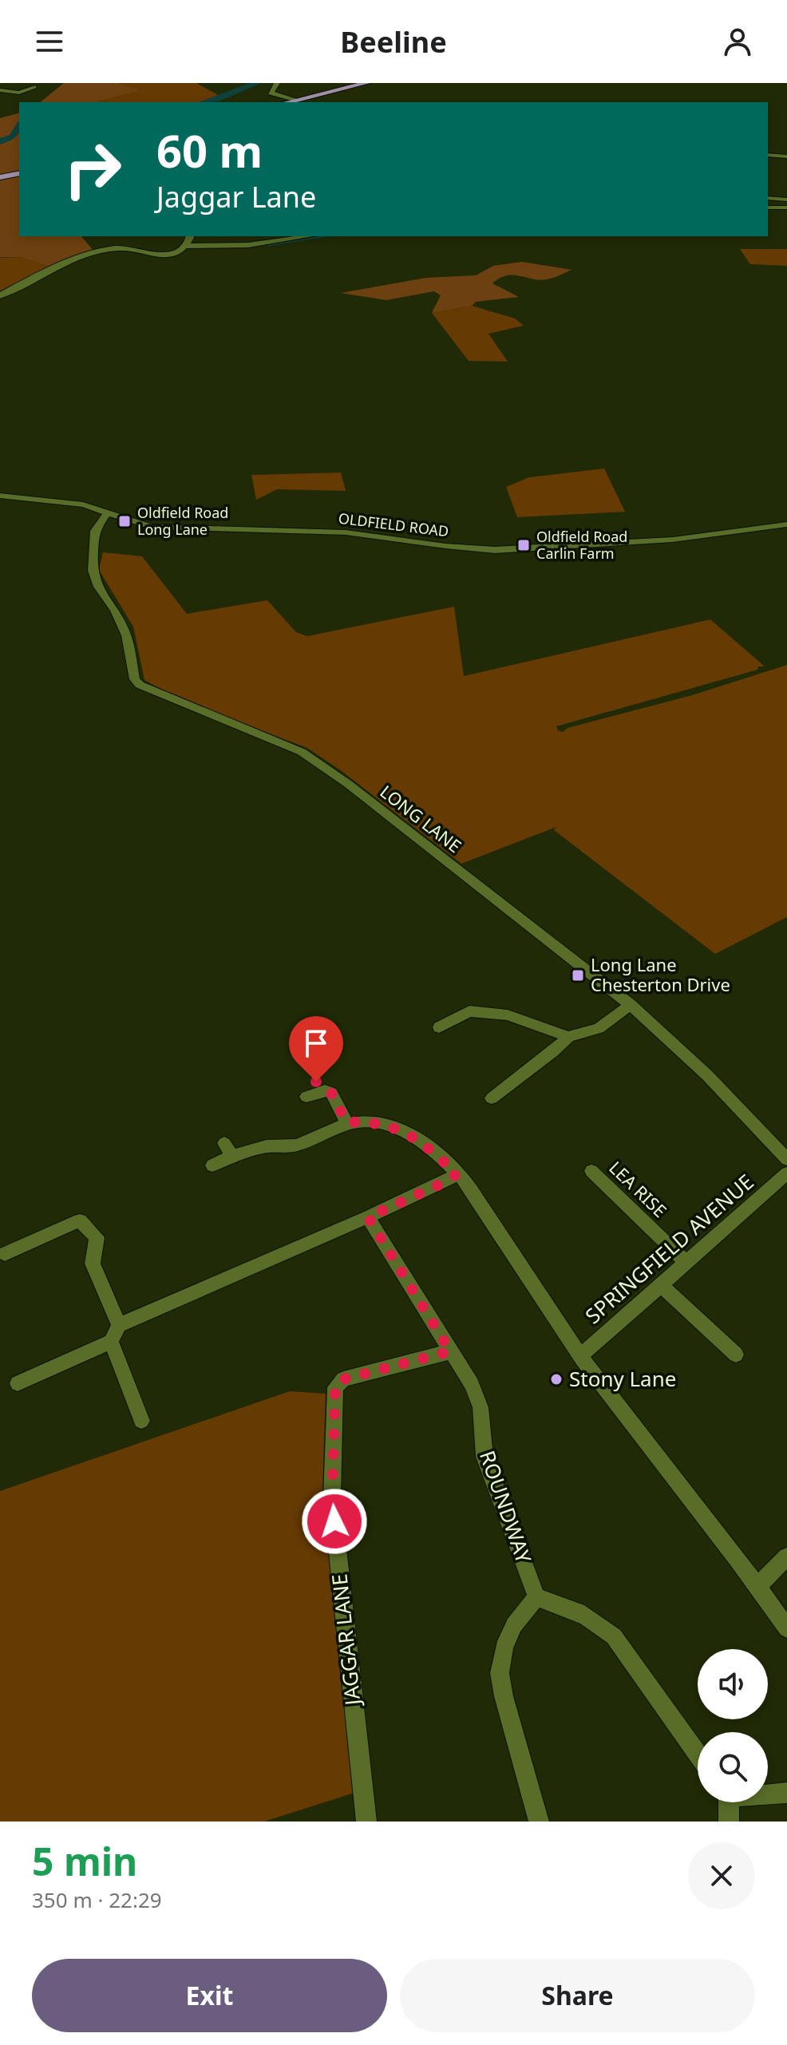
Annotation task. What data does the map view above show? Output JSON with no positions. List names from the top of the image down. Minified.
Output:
{"streets":{"street":["OLDFIELD ROAD","LONG LANE","LEA RISE","SPRINGFIELD AVENUE","ROUNDWAY","JAGGAR LANE"]},"crossings":[["OLDFIELD ROAD","LONG LANE"],["LEA RISE","SPRINGFIELD AVENUE"],["ROUNDWAY","JAGGAR LANE"]],"places":{"transit":["Oldfield Road Long Lane","Oldfield Road Carlin Farm","Long Lane Chesterton Drive"],"other":["Stony Lane"]},"page":{"header":"Beeline","turn":["60 m","Jaggar Lane"],"heading":["5 min","350 m · 22:29"],"buttons":["Exit","Share"]}}
